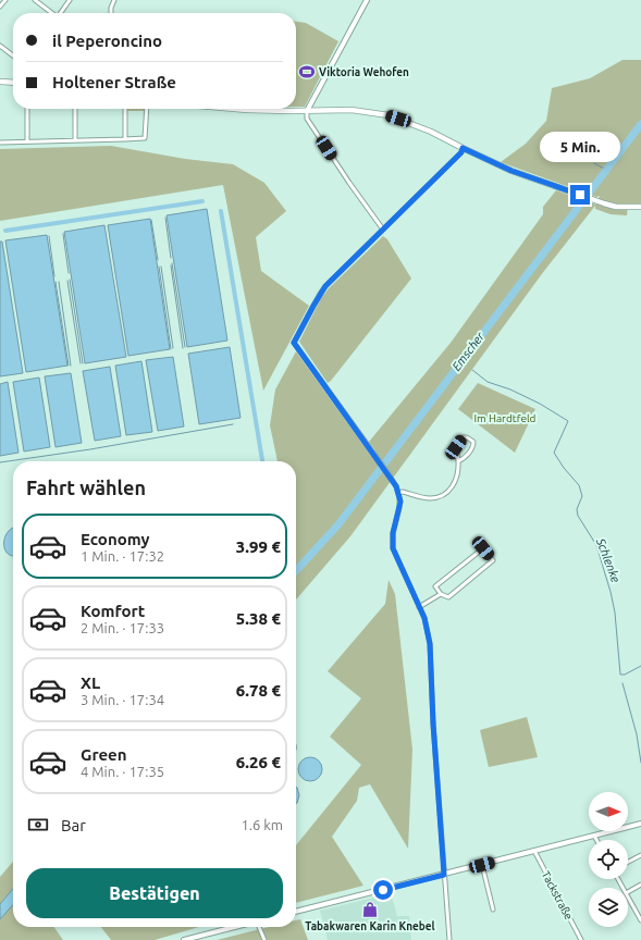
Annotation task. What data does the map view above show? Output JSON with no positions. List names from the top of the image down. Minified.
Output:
{"streets":{"street":["Tackstraße"]},"water":["Emscher","Schlenke"],"parks":["Im Hardtfeld"],"places":{"sports":["Viktoria Wehofen"],"shop":["Tabakwaren Karin Knebel"]},"north":"right","page":{"banner":["il Peperoncino","Holtener Straße"],"bubble":"5 Min.","heading":"Fahrt wählen","list":[{"name":"Economy","note":"1 Min. · 17:32","value":"3.99 €"},{"name":"Komfort","note":"2 Min. · 17:33","value":"5.38 €"},{"name":"XL","note":"3 Min. · 17:34","value":"6.78 €"},{"name":"Green","note":"4 Min. · 17:35","value":"6.26 €"}],"pay":["Bar","1.6 km"],"buttons":"Bestätigen"}}
